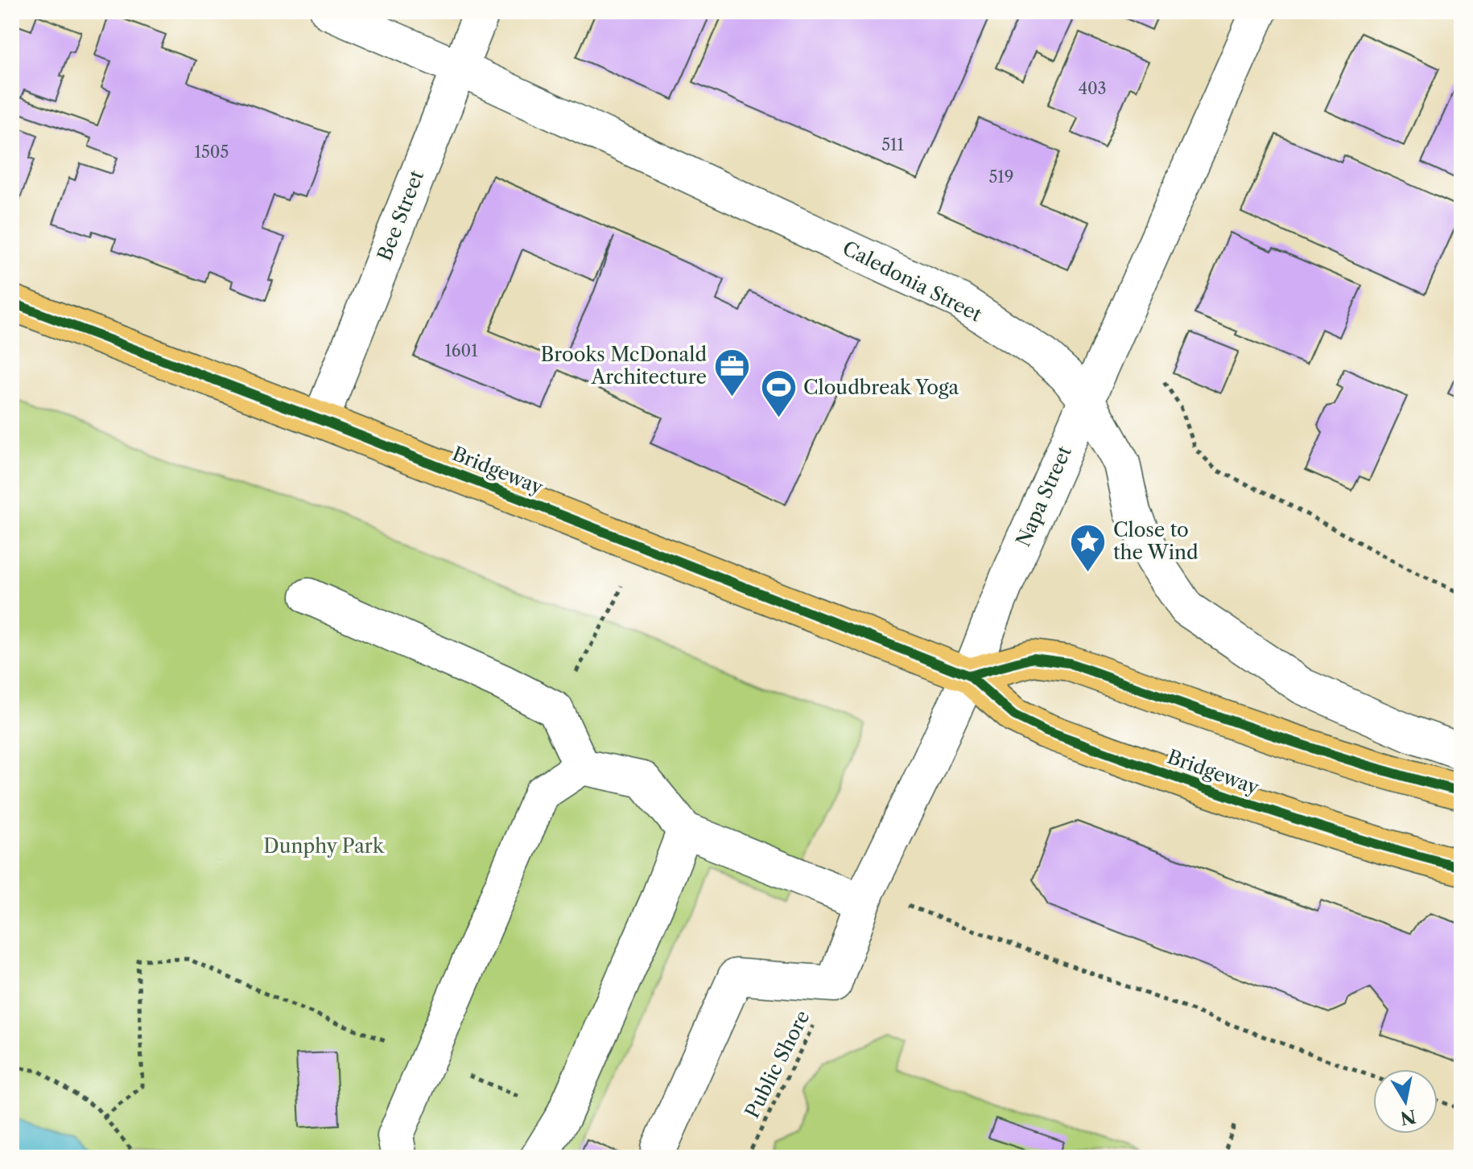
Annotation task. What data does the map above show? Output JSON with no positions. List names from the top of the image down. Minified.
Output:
{"streets":{"main road":["Bridgeway"],"street":["Bee Street","Caledonia Street","Napa Street"],"path":["Public Shore"]},"crossings":[["Bee Street","Caledonia Street"],["Bee Street","Bridgeway"],["Caledonia Street","Napa Street"],["Bridgeway","Napa Street"],["Napa Street","Public Shore"]],"parks":["Dunphy Park"],"places":{"office":["Brooks McDonald Architecture"],"sports":["Cloudbreak Yoga"],"place":["Close to the Wind"]},"house_numbers":["403","511","1505","519","1601"],"north":"bottom"}
